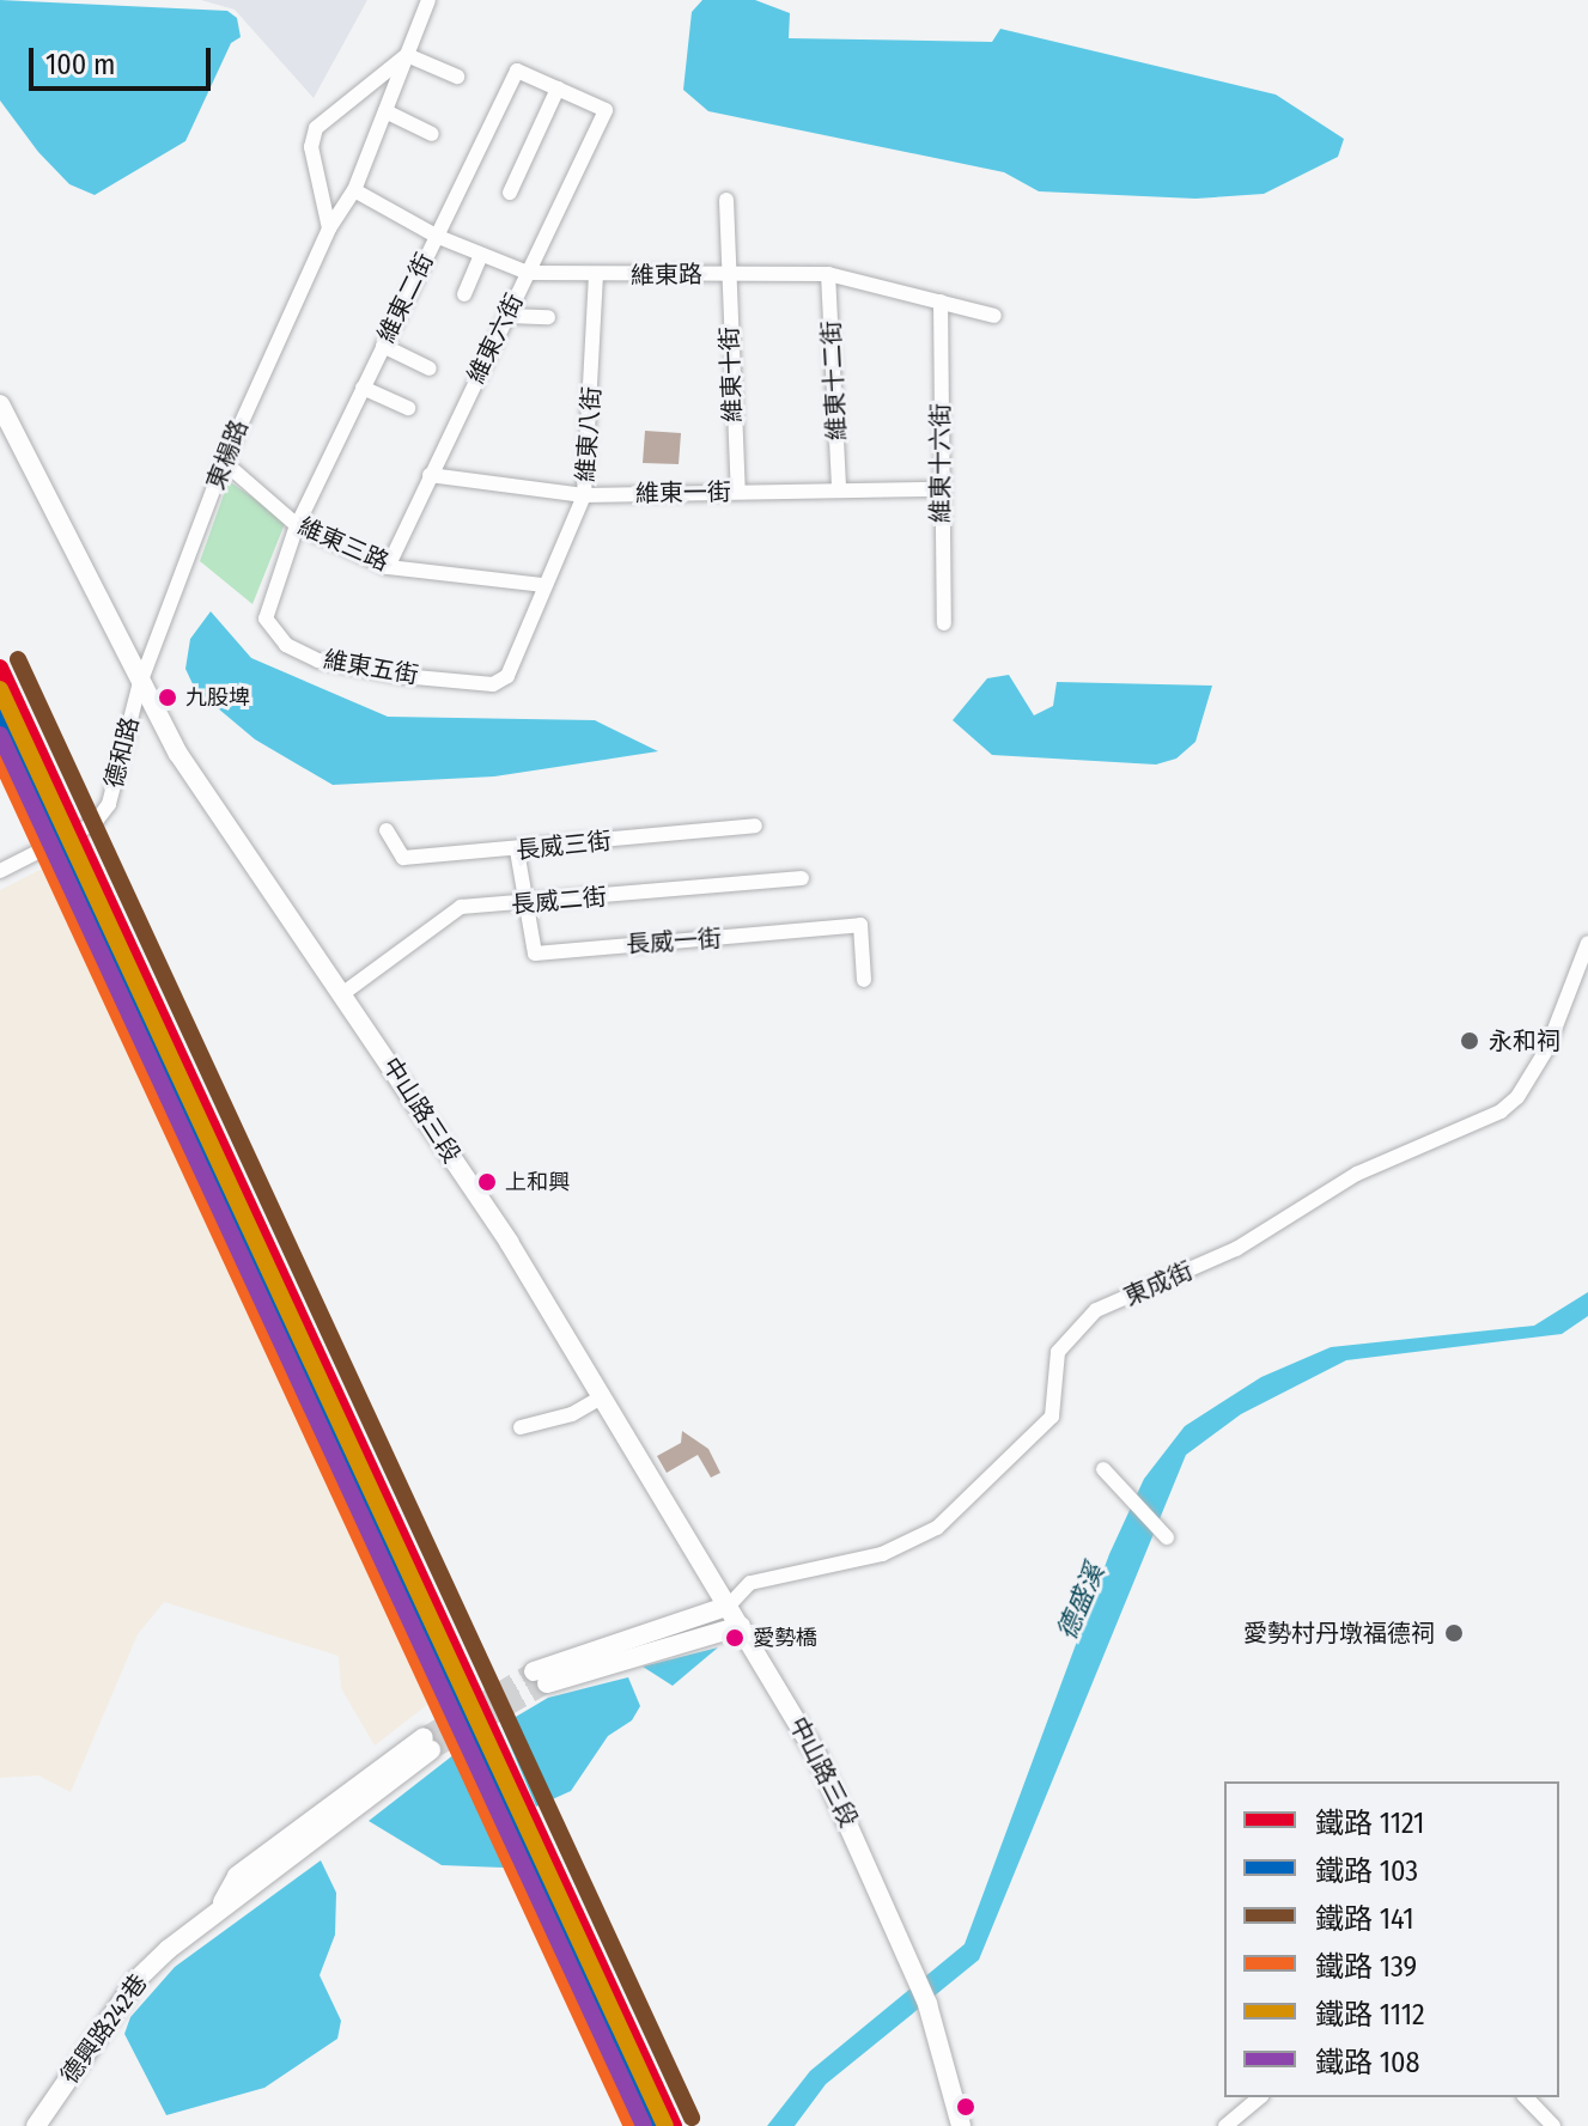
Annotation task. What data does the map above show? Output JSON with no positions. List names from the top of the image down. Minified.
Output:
{"streets":{"street":["維東路","維東二街","維東六街","維東十街","維東十二街","維東八街","東楊路","維東十六街","維東一街","維東三路","維東五街","德和路","長威三街","長威二街","長威一街","中山路三段","東成街","德興路242巷"]},"crossings":[["維東路","維東二街"],["維東路","維東六街"],["維東路","維東十街"],["維東路","維東十二街"],["維東路","維東八街"],["維東路","東楊路"],["維東路","維東十六街"],["維東二街","維東六街"],["維東二街","維東三路"],["維東二街","維東五街"],["維東六街","維東一街"],["維東六街","維東三路"],["維東十街","維東一街"],["維東十二街","維東一街"],["維東八街","維東一街"],["維東八街","維東三路"],["維東八街","維東五街"],["東楊路","維東三路"],["東楊路","德和路"],["東楊路","中山路三段"],["維東十六街","維東一街"],["德和路","中山路三段"],["長威三街","長威一街"],["長威二街","長威一街"],["長威二街","中山路三段"],["中山路三段","東成街"]],"water":["德盛溪"],"places":["九股埤","永和祠","上和興","愛勢村丹墩福德祠","愛勢橋"],"lines":["rail line 141","rail line 1121","rail line 1112","rail line 103","rail line 108","rail line 139"],"legend":["鐵路 1121","鐵路 103","鐵路 141","鐵路 139","鐵路 1112","鐵路 108"],"scale_bar":"100 m"}
